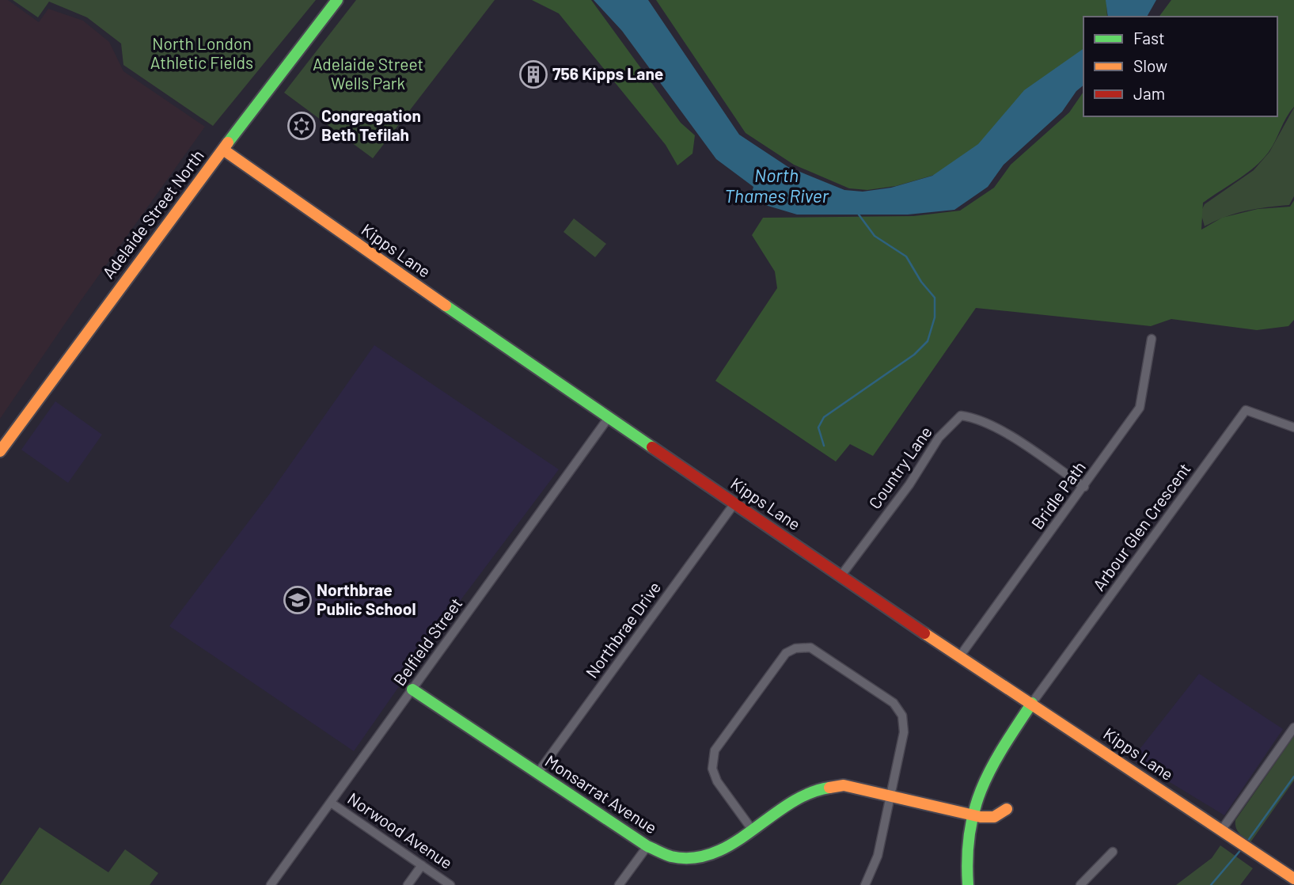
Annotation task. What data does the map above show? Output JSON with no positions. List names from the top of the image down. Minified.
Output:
{"streets":{"street":["Adelaide Street North","Kipps Lane","Country Lane","Bridle Path","Arbour Glen Crescent","Northbrae Drive","Belfield Street","Monsarrat Avenue","Norwood Avenue"]},"crossings":[["Adelaide Street North","Kipps Lane"],["Kipps Lane","Country Lane"],["Kipps Lane","Bridle Path"],["Kipps Lane","Arbour Glen Crescent"],["Kipps Lane","Northbrae Drive"],["Kipps Lane","Belfield Street"],["Country Lane","Bridle Path"],["Northbrae Drive","Monsarrat Avenue"],["Belfield Street","Monsarrat Avenue"],["Belfield Street","Norwood Avenue"]],"water":["North Thames River"],"parks":["North London Athletic Fields","Adelaide Street Wells Park"],"places":{"building":["756 Kipps Lane"],"synagogue":["Congregation Beth Tefilah"],"school or university":["Northbrae Public School"]},"legend":["Fast","Slow","Jam"]}
